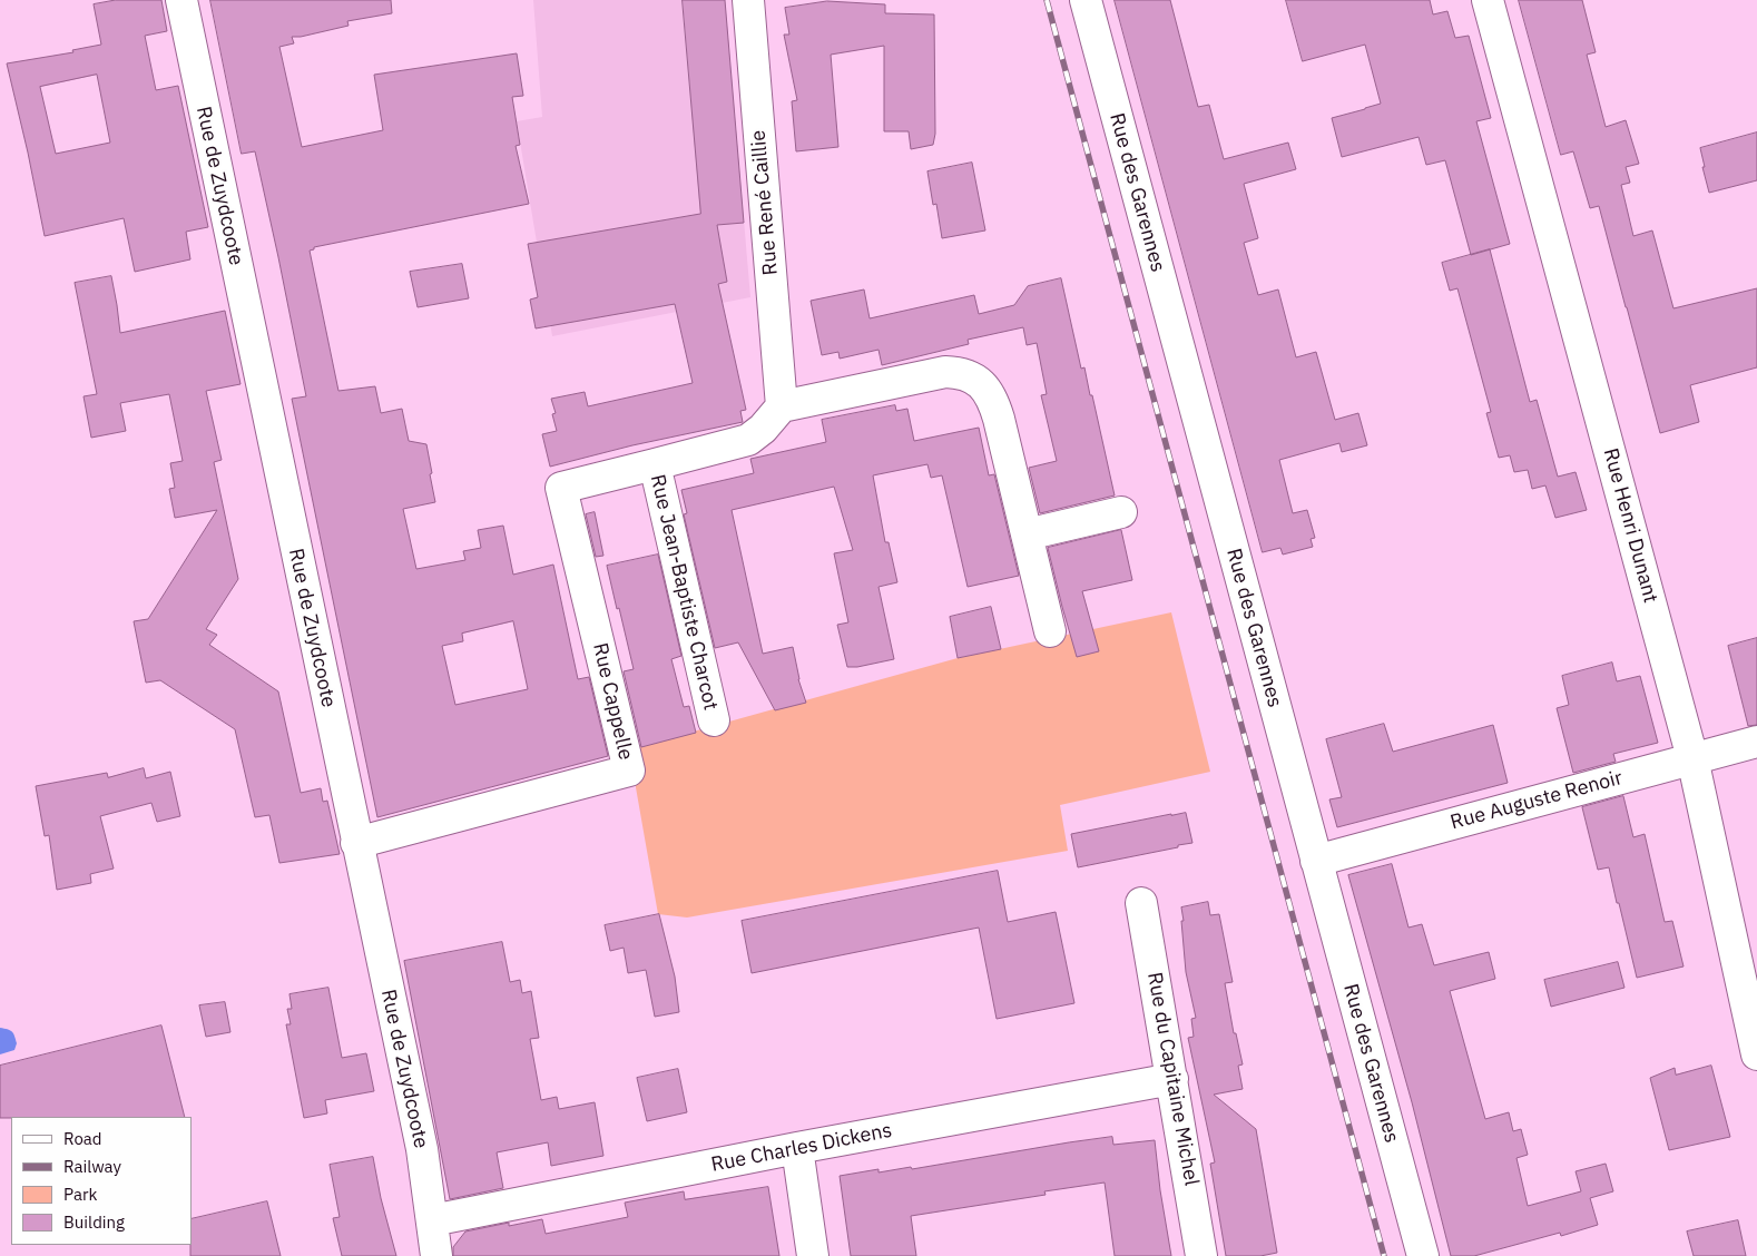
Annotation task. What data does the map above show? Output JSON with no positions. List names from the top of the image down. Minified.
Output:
{"streets":{"street":["Rue de Zuydcoote","Rue des Garennes","Rue René Caillie","Rue Henri Dunant","Rue Jean-Baptiste Charcot","Rue Cappelle","Rue Auguste Renoir","Rue du Capitaine Michel","Rue Charles Dickens"]},"crossings":[["Rue de Zuydcoote","Rue Cappelle"],["Rue de Zuydcoote","Rue Charles Dickens"],["Rue des Garennes","Rue Auguste Renoir"],["Rue René Caillie","Rue Jean-Baptiste Charcot"],["Rue Henri Dunant","Rue Auguste Renoir"],["Rue Jean-Baptiste Charcot","Rue Cappelle"],["Rue du Capitaine Michel","Rue Charles Dickens"]],"legend":["Road","Railway","Park","Building"]}
